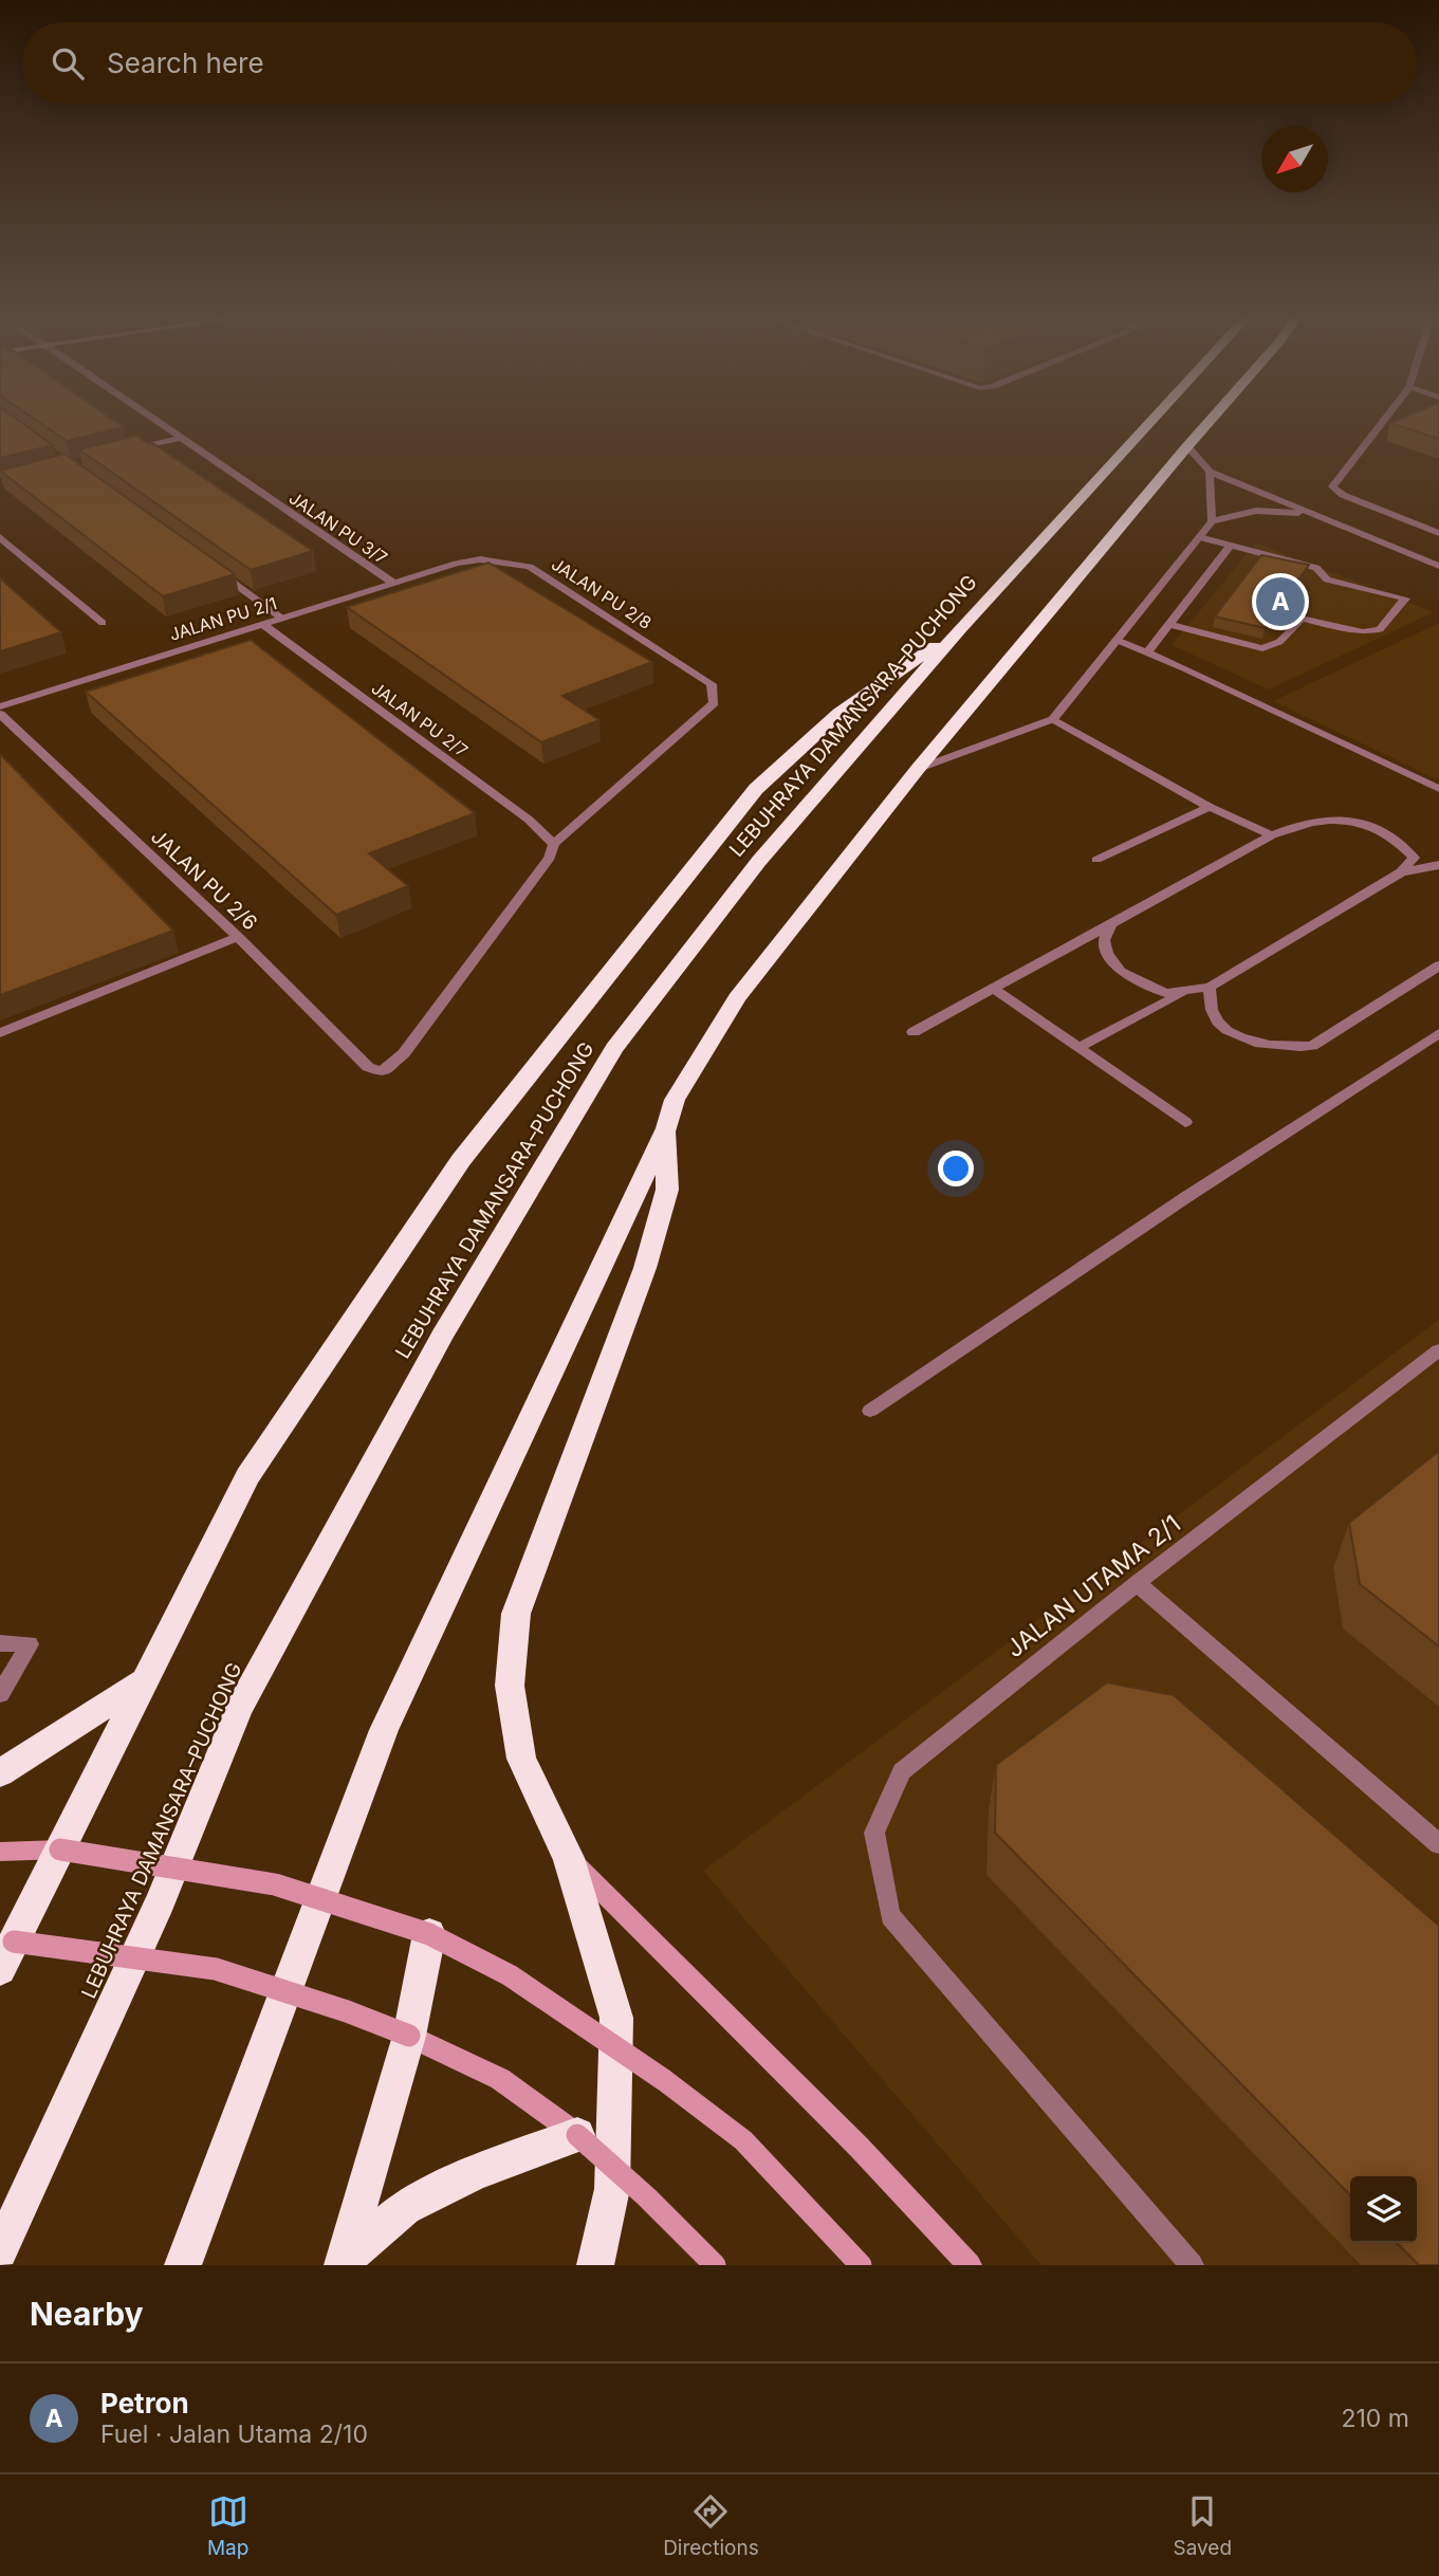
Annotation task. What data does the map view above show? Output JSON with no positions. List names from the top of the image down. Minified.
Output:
{"streets":{"highway":["LEBUHRAYA DAMANSARA–PUCHONG"],"street":["JALAN PU 3/7","JALAN PU 2/8","JALAN PU 2/1","JALAN PU 2/7","JALAN PU 2/6","JALAN UTAMA 2/1"]},"crossings":[["JALAN PU 3/7","JALAN PU 2/1"],["JALAN PU 2/8","JALAN PU 2/1"],["JALAN PU 2/8","JALAN PU 2/7"],["JALAN PU 2/8","JALAN PU 2/6"],["JALAN PU 2/1","JALAN PU 2/7"],["JALAN PU 2/7","JALAN PU 2/6"]],"north":"bottom left","page":{"search":"Search here","pins":"A","heading":"Nearby","list":[{"mark":"A","name":"Petron","note":"Fuel · Jalan Utama 2/10","value":"210 m"}],"nav":["Map","Directions","Saved"]}}
